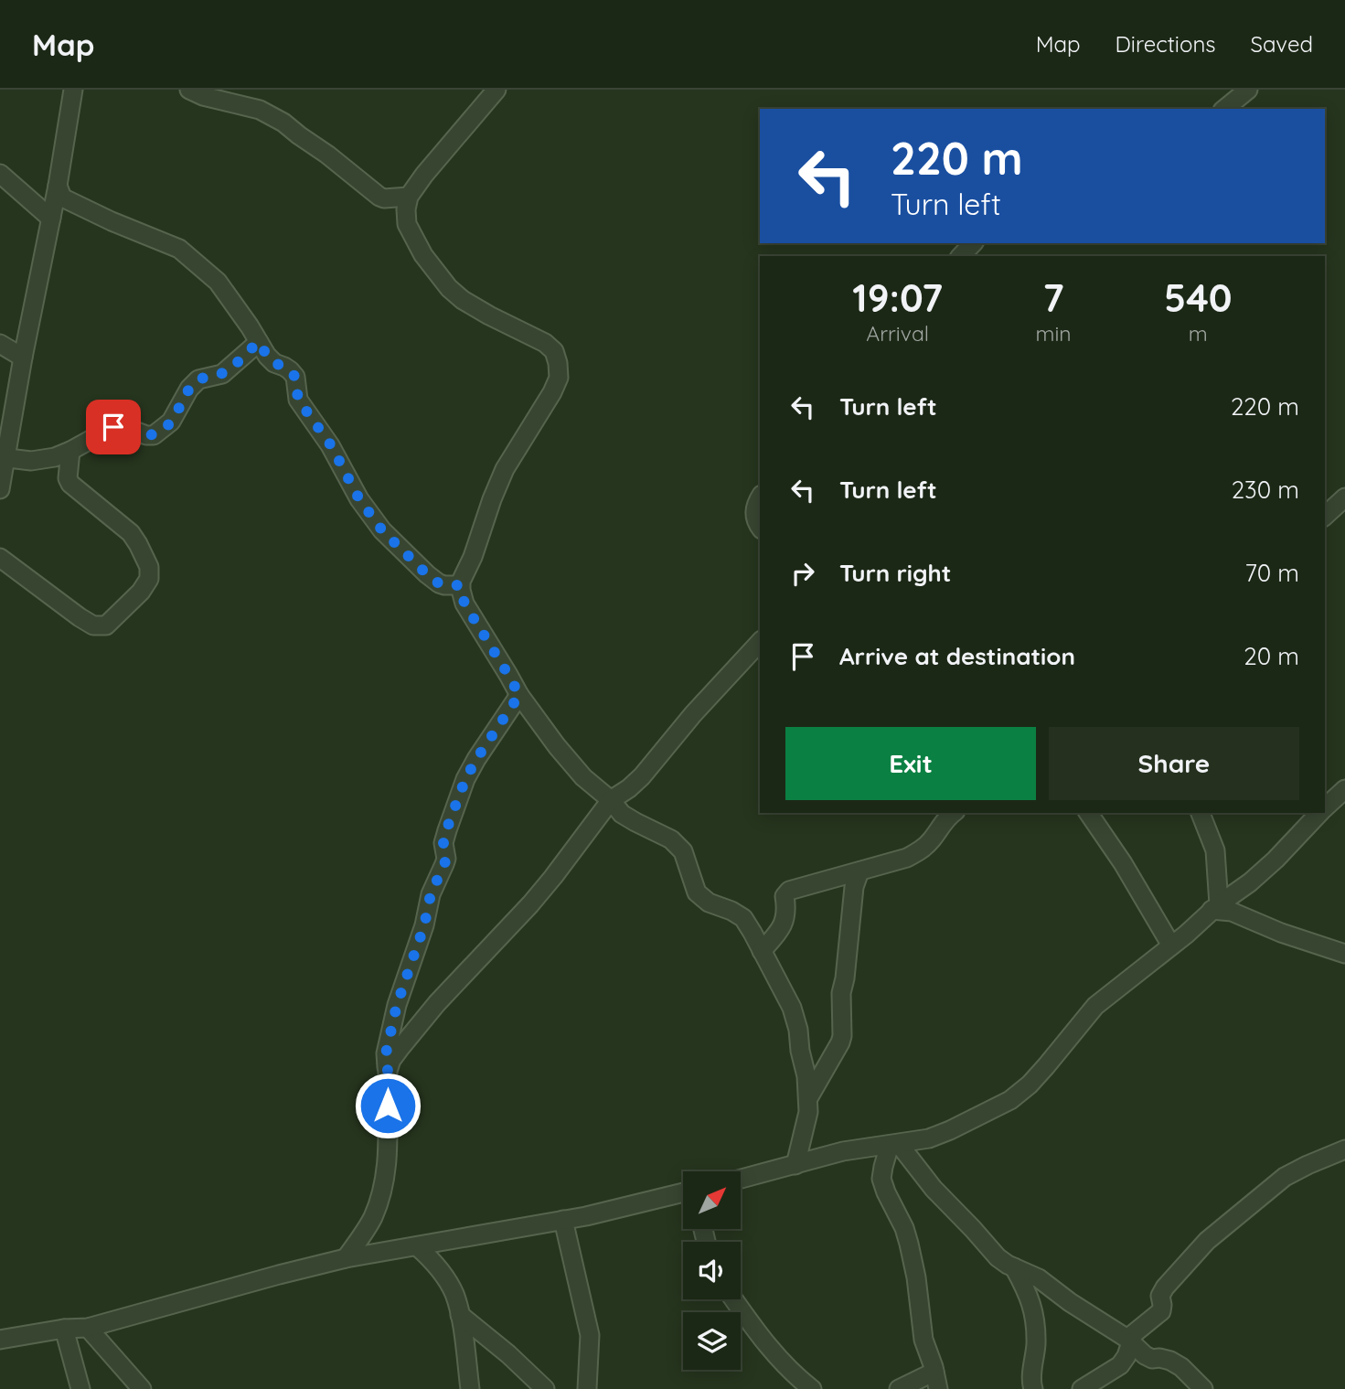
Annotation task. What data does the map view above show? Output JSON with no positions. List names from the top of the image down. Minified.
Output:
{"north":"top right","page":{"header":"Map","nav":["Map","Directions","Saved"],"turn":["220 m","Turn left"],"eta":["19:07","Arrival","7","min","540","m"],"list":[{"name":"Turn left","value":"220 m"},{"name":"Turn left","value":"230 m"},{"name":"Turn right","value":"70 m"},{"name":"Arrive at destination","value":"20 m"}],"buttons":["Exit","Share"]}}
